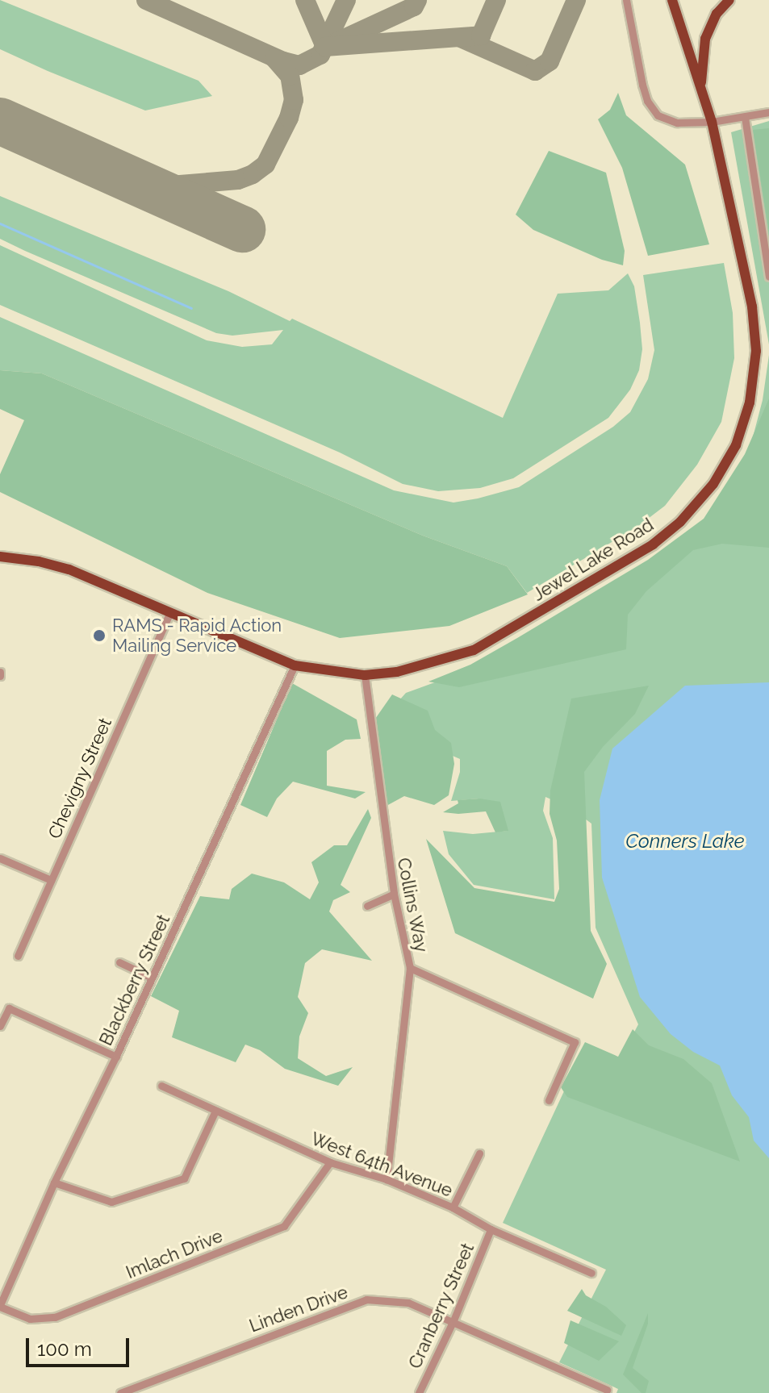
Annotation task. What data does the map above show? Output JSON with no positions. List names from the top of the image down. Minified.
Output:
{"streets":{"main road":["Jewel Lake Road"],"street":["Chevigny Street","Collins Way","Blackberry Street","West 64th Avenue","Imlach Drive","Cranberry Street","Linden Drive"]},"crossings":[["Jewel Lake Road","Chevigny Street"],["Jewel Lake Road","Collins Way"],["Jewel Lake Road","Blackberry Street"],["Collins Way","West 64th Avenue"],["Blackberry Street","Imlach Drive"],["West 64th Avenue","Imlach Drive"],["West 64th Avenue","Cranberry Street"],["Cranberry Street","Linden Drive"]],"water":["Conners Lake"],"places":["RAMS - Rapid Action Mailing Service"],"scale_bar":"100 m"}
